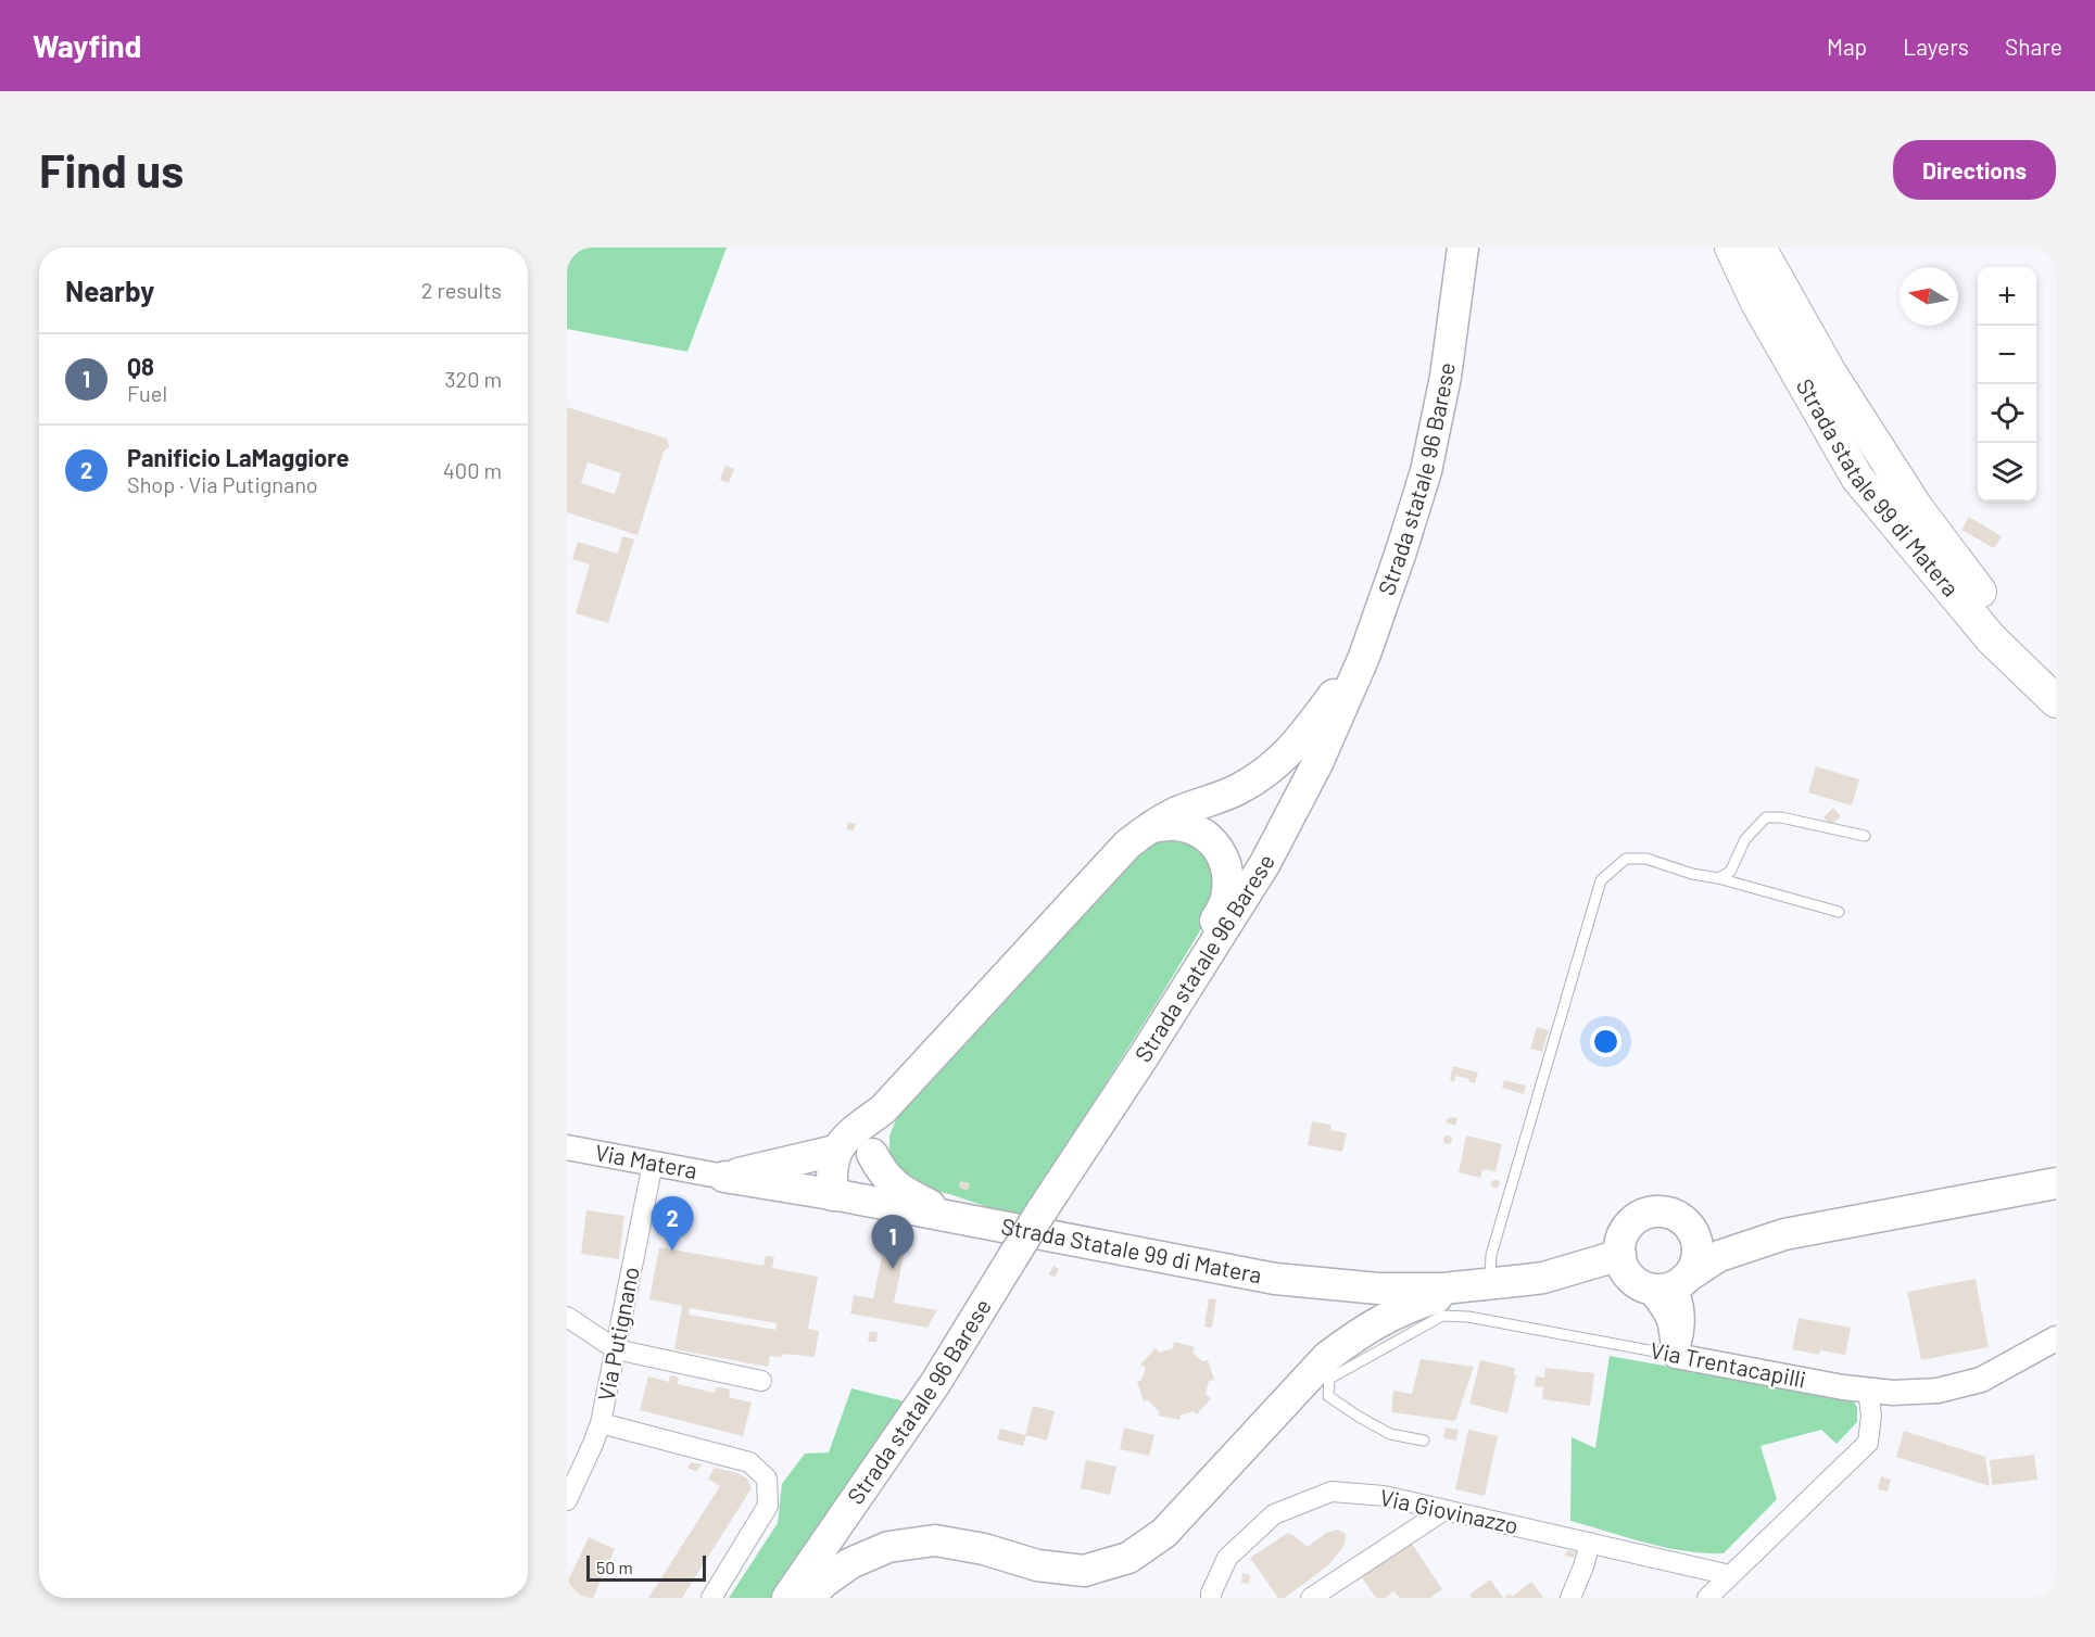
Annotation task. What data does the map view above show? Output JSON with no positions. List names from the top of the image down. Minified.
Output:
{"streets":{"highway":["Strada statale 99 di Matera"],"main road":["Strada statale 96 Barese","Strada Statale 99 di Matera"],"street":["Via Matera","Via Putignano","Via Trentacapilli","Via Giovinazzo"]},"crossings":[["Via Matera","Strada Statale 99 di Matera"],["Via Matera","Via Putignano"]],"scale_bar":"50 m","north":"left","page":{"header":"Wayfind","nav":["Map","Layers","Share"],"buttons":"Directions","title":"Find us","heading":["Nearby","2 results"],"map_buttons":["+","−"],"list":[{"mark":"1","name":"Q8","note":"Fuel","value":"320 m"},{"mark":"2","name":"Panificio LaMaggiore","note":"Shop · Via Putignano","value":"400 m"}],"pins":["2","1"],"scale":"50 m"}}
